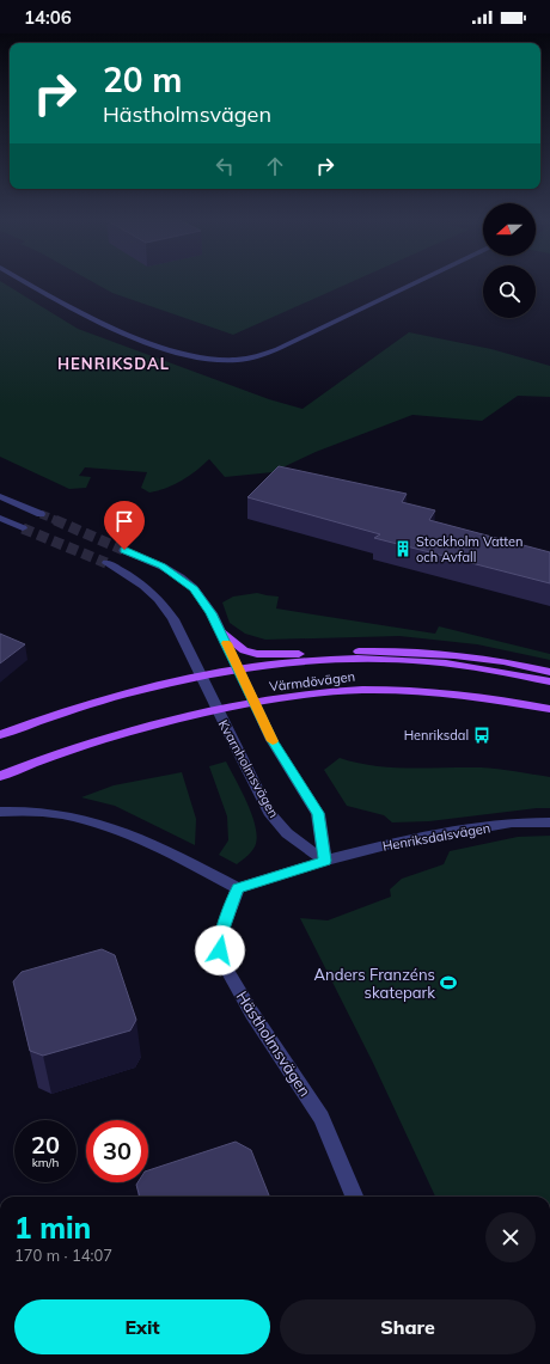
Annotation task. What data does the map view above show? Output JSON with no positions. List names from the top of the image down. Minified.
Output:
{"streets":{"main road":["Värmdövägen"],"street":["Kvarnholmsvägen","Henriksdalsvägen","Hästholmsvägen"]},"crossings":[["Värmdövägen","Kvarnholmsvägen"],["Kvarnholmsvägen","Henriksdalsvägen"]],"districts":["HENRIKSDAL"],"places":{"building":["Stockholm Vatten och Avfall"],"bus stop":["Henriksdal"],"sports":["Anders Franzéns skatepark"]},"north":"left","page":{"status":"14:06","turn":["20 m","Hästholmsvägen"],"speed":"20 km/h","limit":"30","heading":["1 min","170 m · 14:07"],"buttons":["Exit","Share"]}}
